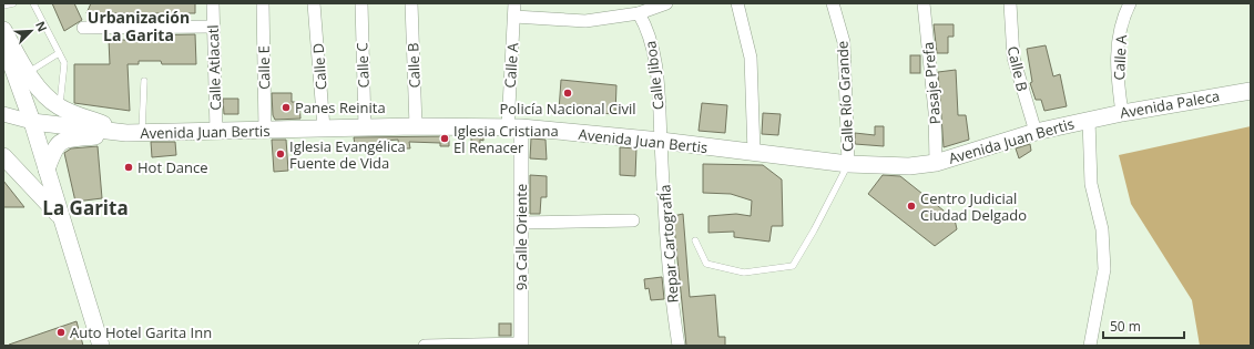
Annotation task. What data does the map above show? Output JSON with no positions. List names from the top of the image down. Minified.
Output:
{"streets":{"main road":["Avenida Paleca","Avenida Juan Bertis"],"street":["Calle A","Calle C","Calle B","Calle D","Calle Atlacatl","Calle E","Calle Jiboa","Pasaje Prefa","Calle Río Grande","9a Calle Oriente","Repar CartografÍa"]},"crossings":[["Calle A","Avenida Paleca"],["Calle A","Avenida Juan Bertis"],["Calle A","9a Calle Oriente"],["Calle C","Avenida Juan Bertis"],["Calle B","Avenida Juan Bertis"],["Calle D","Avenida Juan Bertis"],["Calle Atlacatl","Avenida Juan Bertis"],["Calle E","Avenida Juan Bertis"],["Calle Jiboa","Avenida Juan Bertis"],["Calle Jiboa","Repar CartografÍa"],["Pasaje Prefa","Avenida Juan Bertis"],["Calle Río Grande","Avenida Juan Bertis"],["Avenida Paleca","Avenida Juan Bertis"],["Avenida Juan Bertis","9a Calle Oriente"],["Avenida Juan Bertis","Repar CartografÍa"]],"districts":["Urbanización La Garita","La Garita"],"places":["Policía Nacional Civil","Panes Reinita","Iglesia Cristiana El Renacer","Iglesia Evangélica Fuente de Vida","Hot Dance","Centro Judicial Ciudad Delgado","Auto Hotel Garita Inn"],"scale_bar":"50 m","north":"top right"}
